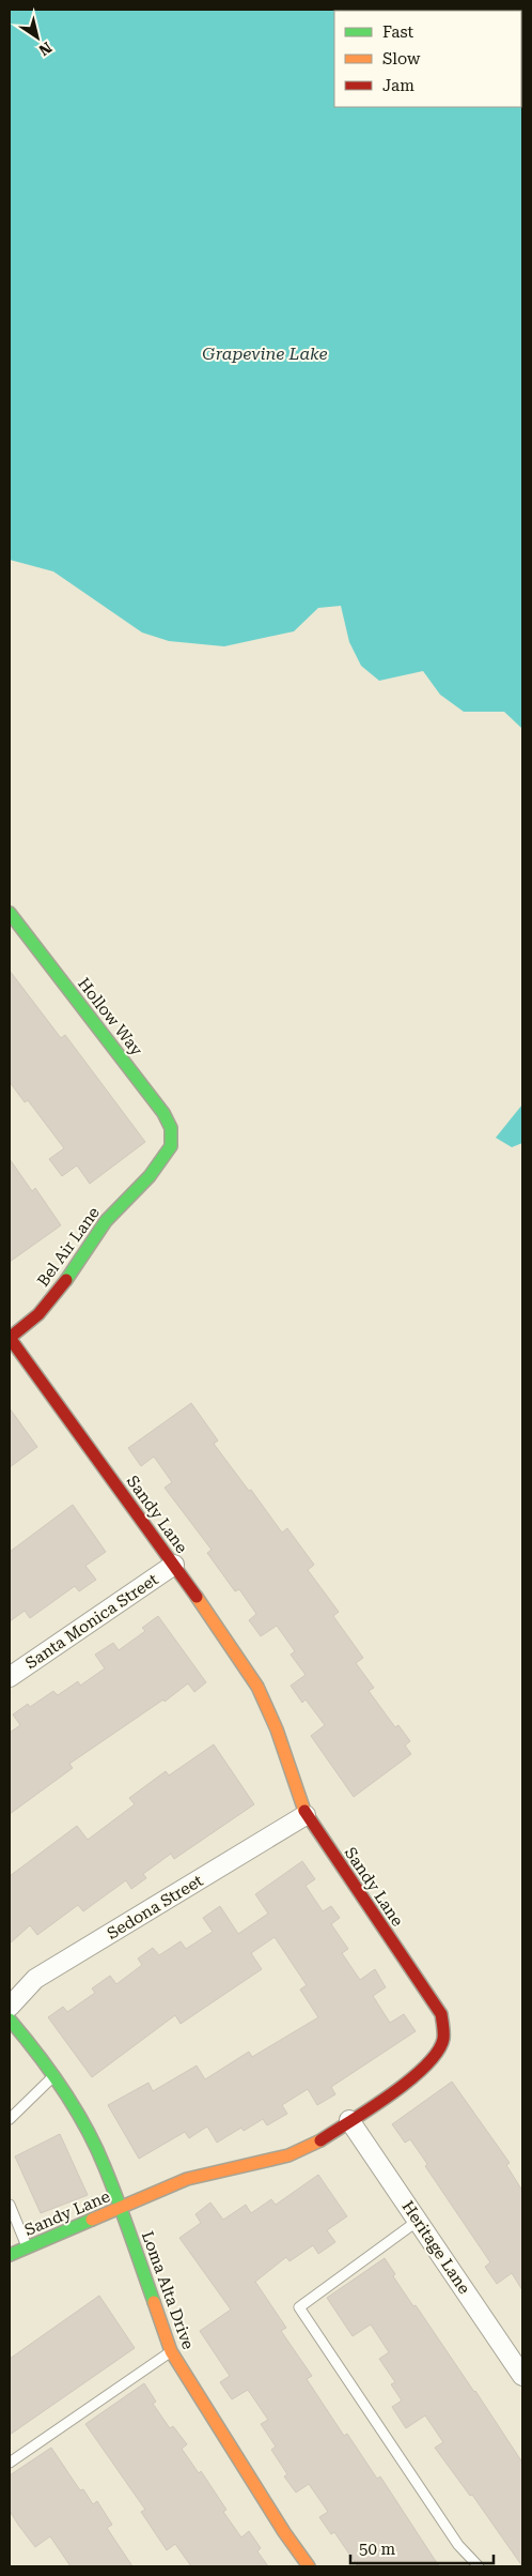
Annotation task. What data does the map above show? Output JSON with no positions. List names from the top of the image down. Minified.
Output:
{"streets":{"street":["Hollow Way","Bel Air Lane","Sandy Lane","Santa Monica Street","Sedona Street","Heritage Lane","Loma Alta Drive"]},"crossings":[["Hollow Way","Bel Air Lane"],["Bel Air Lane","Sandy Lane"],["Sandy Lane","Santa Monica Street"],["Sandy Lane","Sedona Street"],["Sandy Lane","Heritage Lane"],["Sandy Lane","Loma Alta Drive"]],"water":["Grapevine Lake"],"legend":["Fast","Slow","Jam"],"scale_bar":"50 m","north":"bottom right"}
